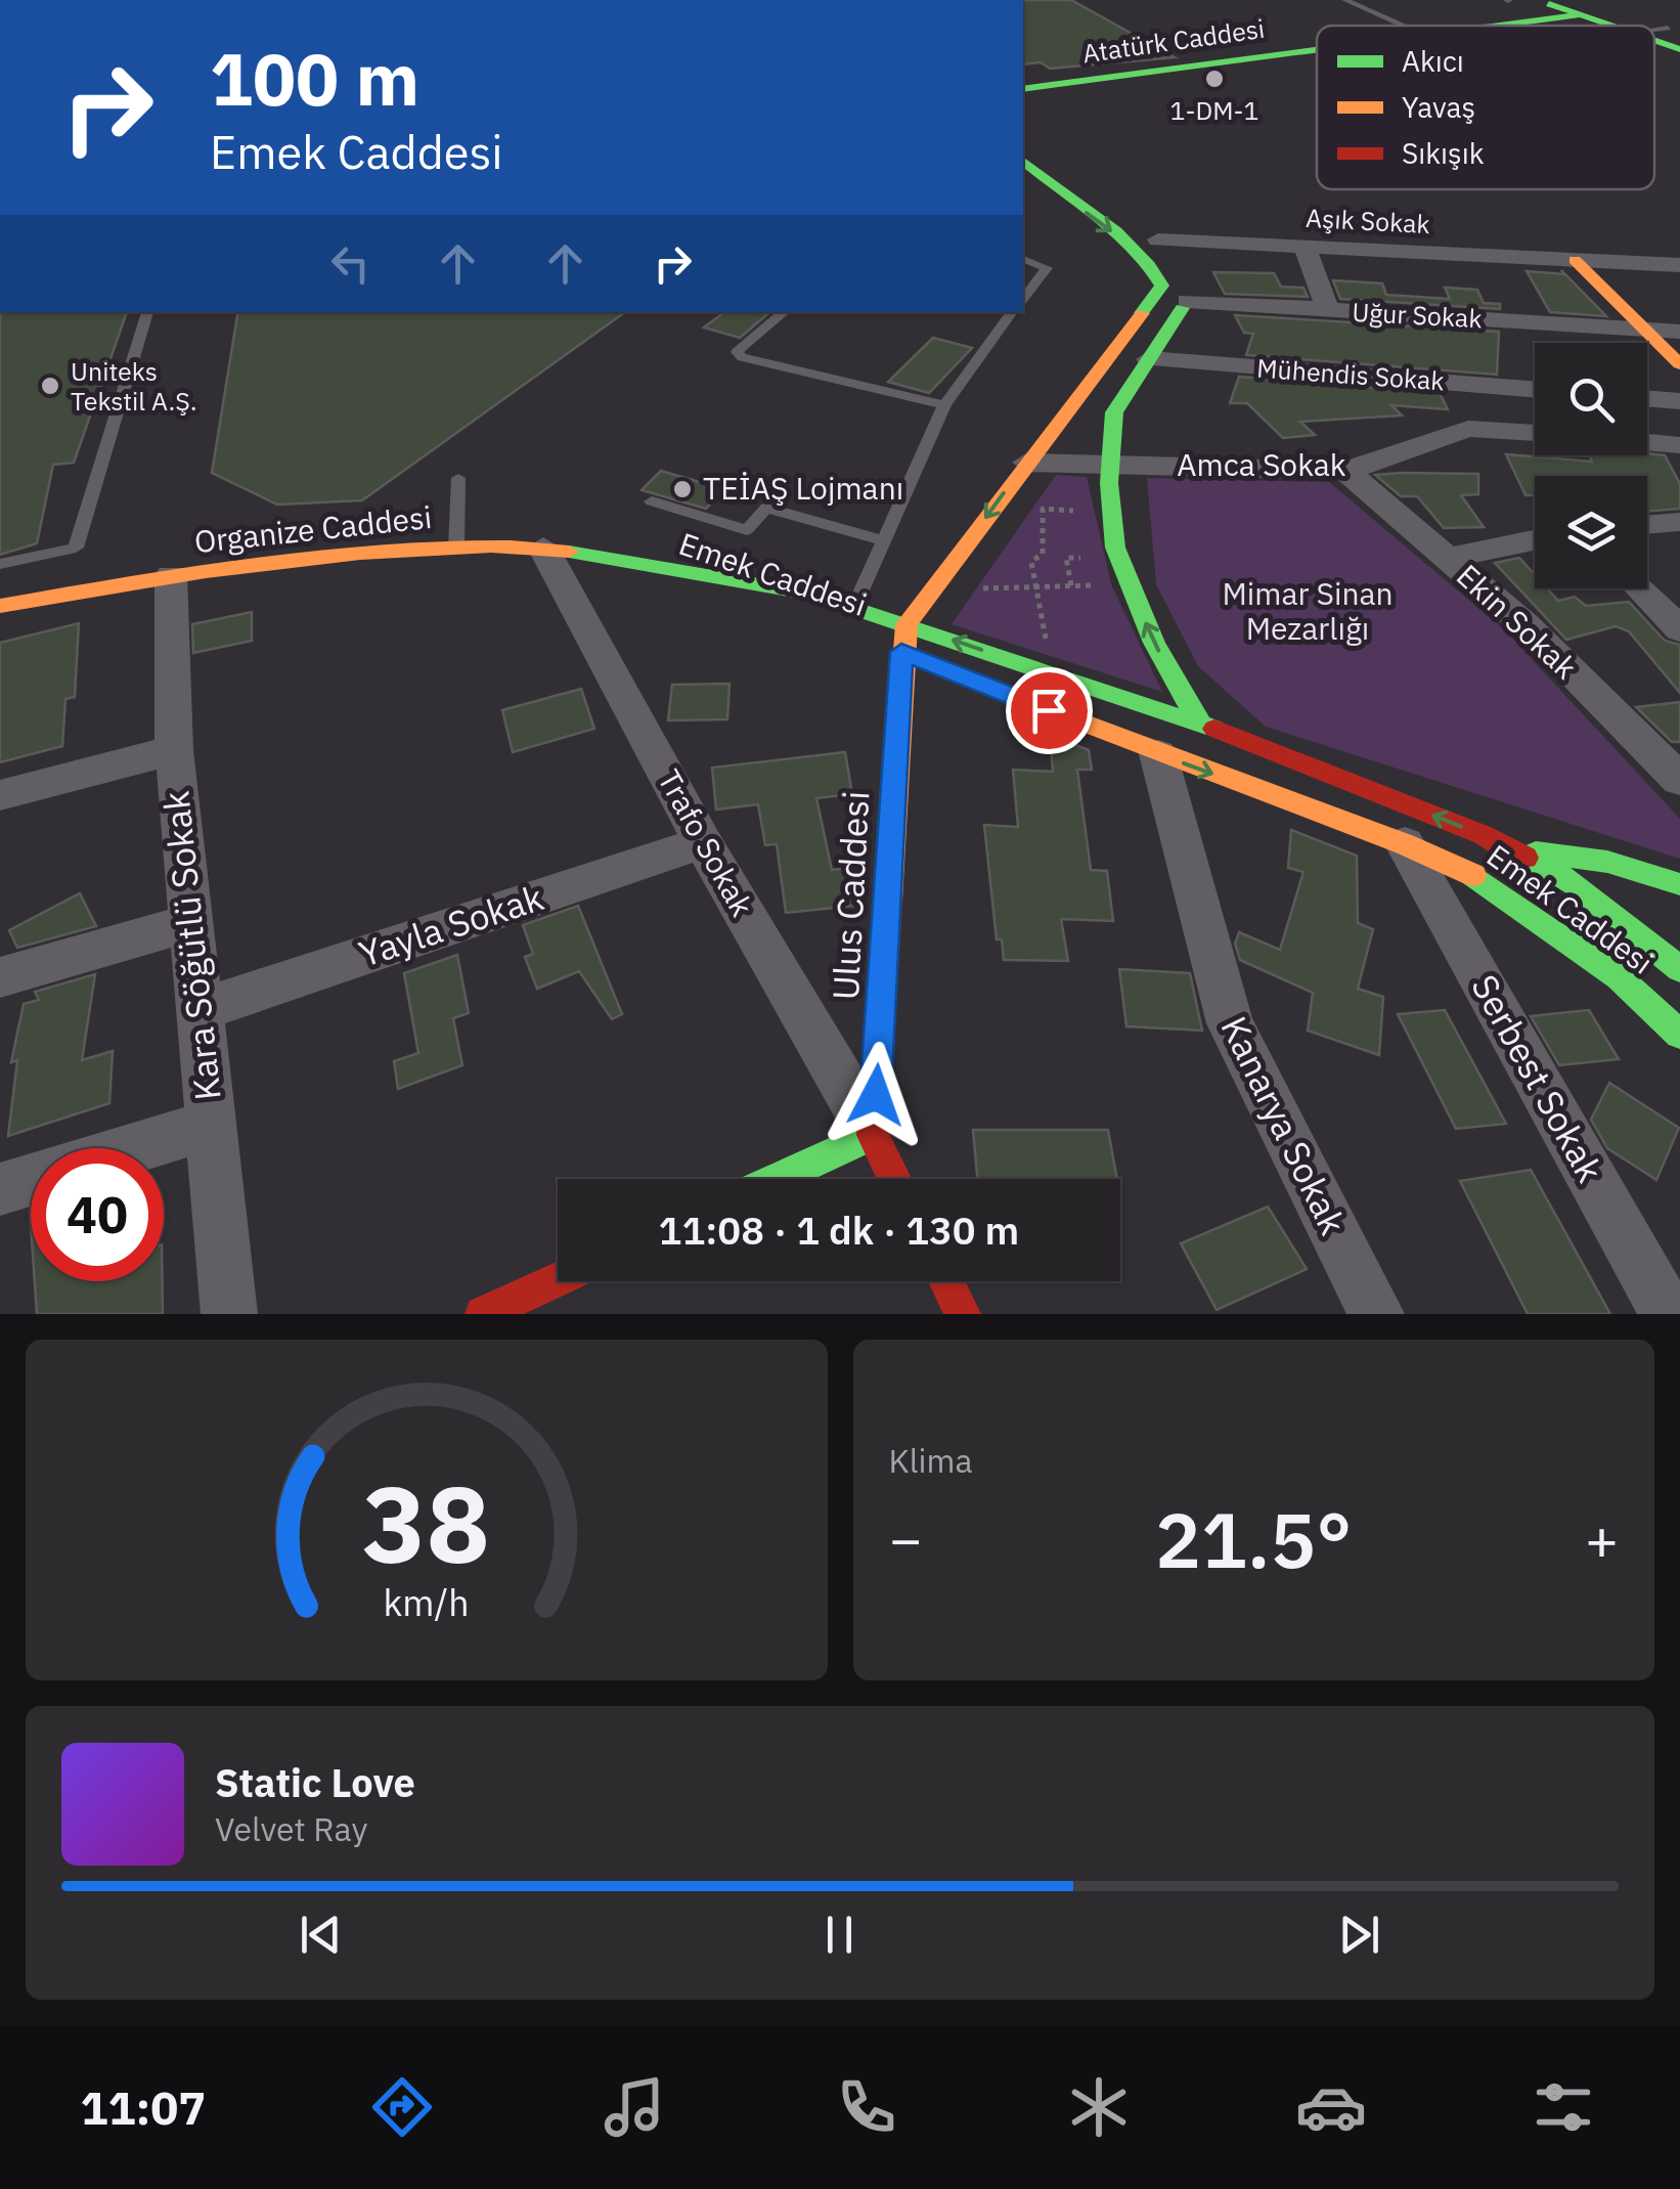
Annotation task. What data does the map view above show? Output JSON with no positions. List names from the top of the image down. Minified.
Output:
{"streets":{"street":["Atatürk Caddesi","Aşık Sokak","Uğur Sokak","Mühendis Sokak","Amca Sokak","Organize Caddesi","Emek Caddesi","Ekin Sokak","Trafo Sokak","Ulus Caddesi","Yayla Sokak","Kara Söğütlü Sokak","Serbest Sokak","Kanarya Sokak"]},"crossings":[["Amca Sokak","Ekin Sokak"],["Organize Caddesi","Emek Caddesi"],["Organize Caddesi","Trafo Sokak"],["Organize Caddesi","Kara Söğütlü Sokak"],["Emek Caddesi","Ulus Caddesi"],["Emek Caddesi","Serbest Sokak"],["Emek Caddesi","Kanarya Sokak"],["Trafo Sokak","Ulus Caddesi"],["Trafo Sokak","Yayla Sokak"],["Yayla Sokak","Kara Söğütlü Sokak"]],"parks":["Mimar Sinan Mezarlığı"],"places":["1-DM-1","Uniteks Tekstil A.Ş.","TEİAŞ Lojmanı"],"legend":["Akıcı","Yavaş","Sıkışık"],"page":{"turn":["100 m","Emek Caddesi"],"limit":"40","trip":"11:08 · 1 dk · 130 m","tile":"Klima","heat":["−","21.5°","+"],"song":["Static Love","Velvet Ray"],"tabs":"11:07","gauge":["38","km/h"]}}
